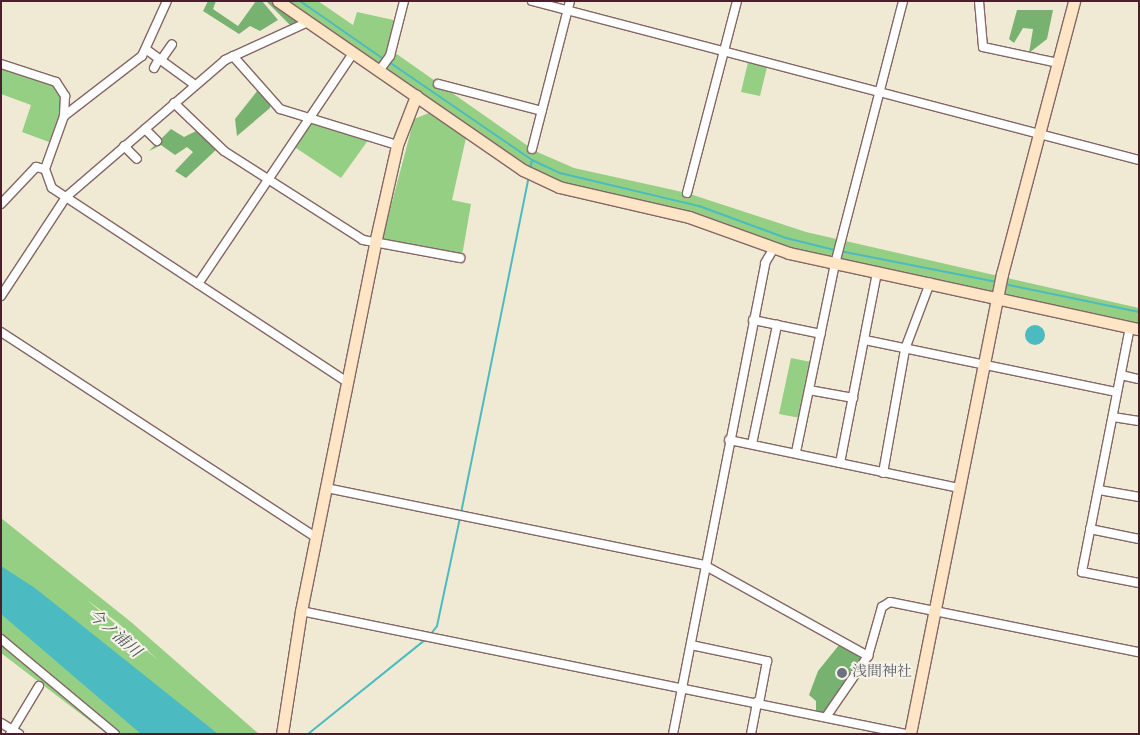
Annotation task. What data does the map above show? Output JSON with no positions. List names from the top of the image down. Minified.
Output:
{"water":["今ノ浦川"],"places":["浅間神社"]}
